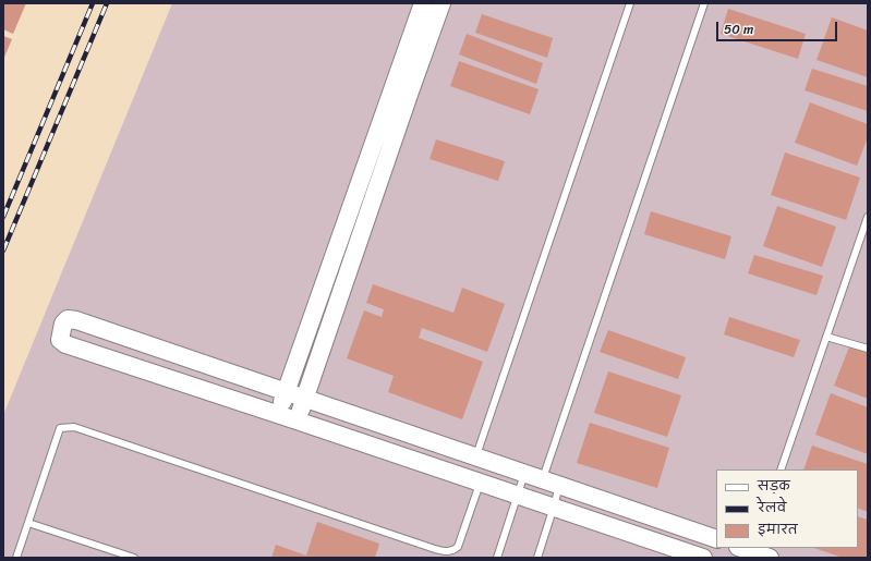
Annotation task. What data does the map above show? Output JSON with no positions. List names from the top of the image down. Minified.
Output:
{"legend":["सड़क","रेलवे","इमारत"],"scale_bar":"50 m"}
